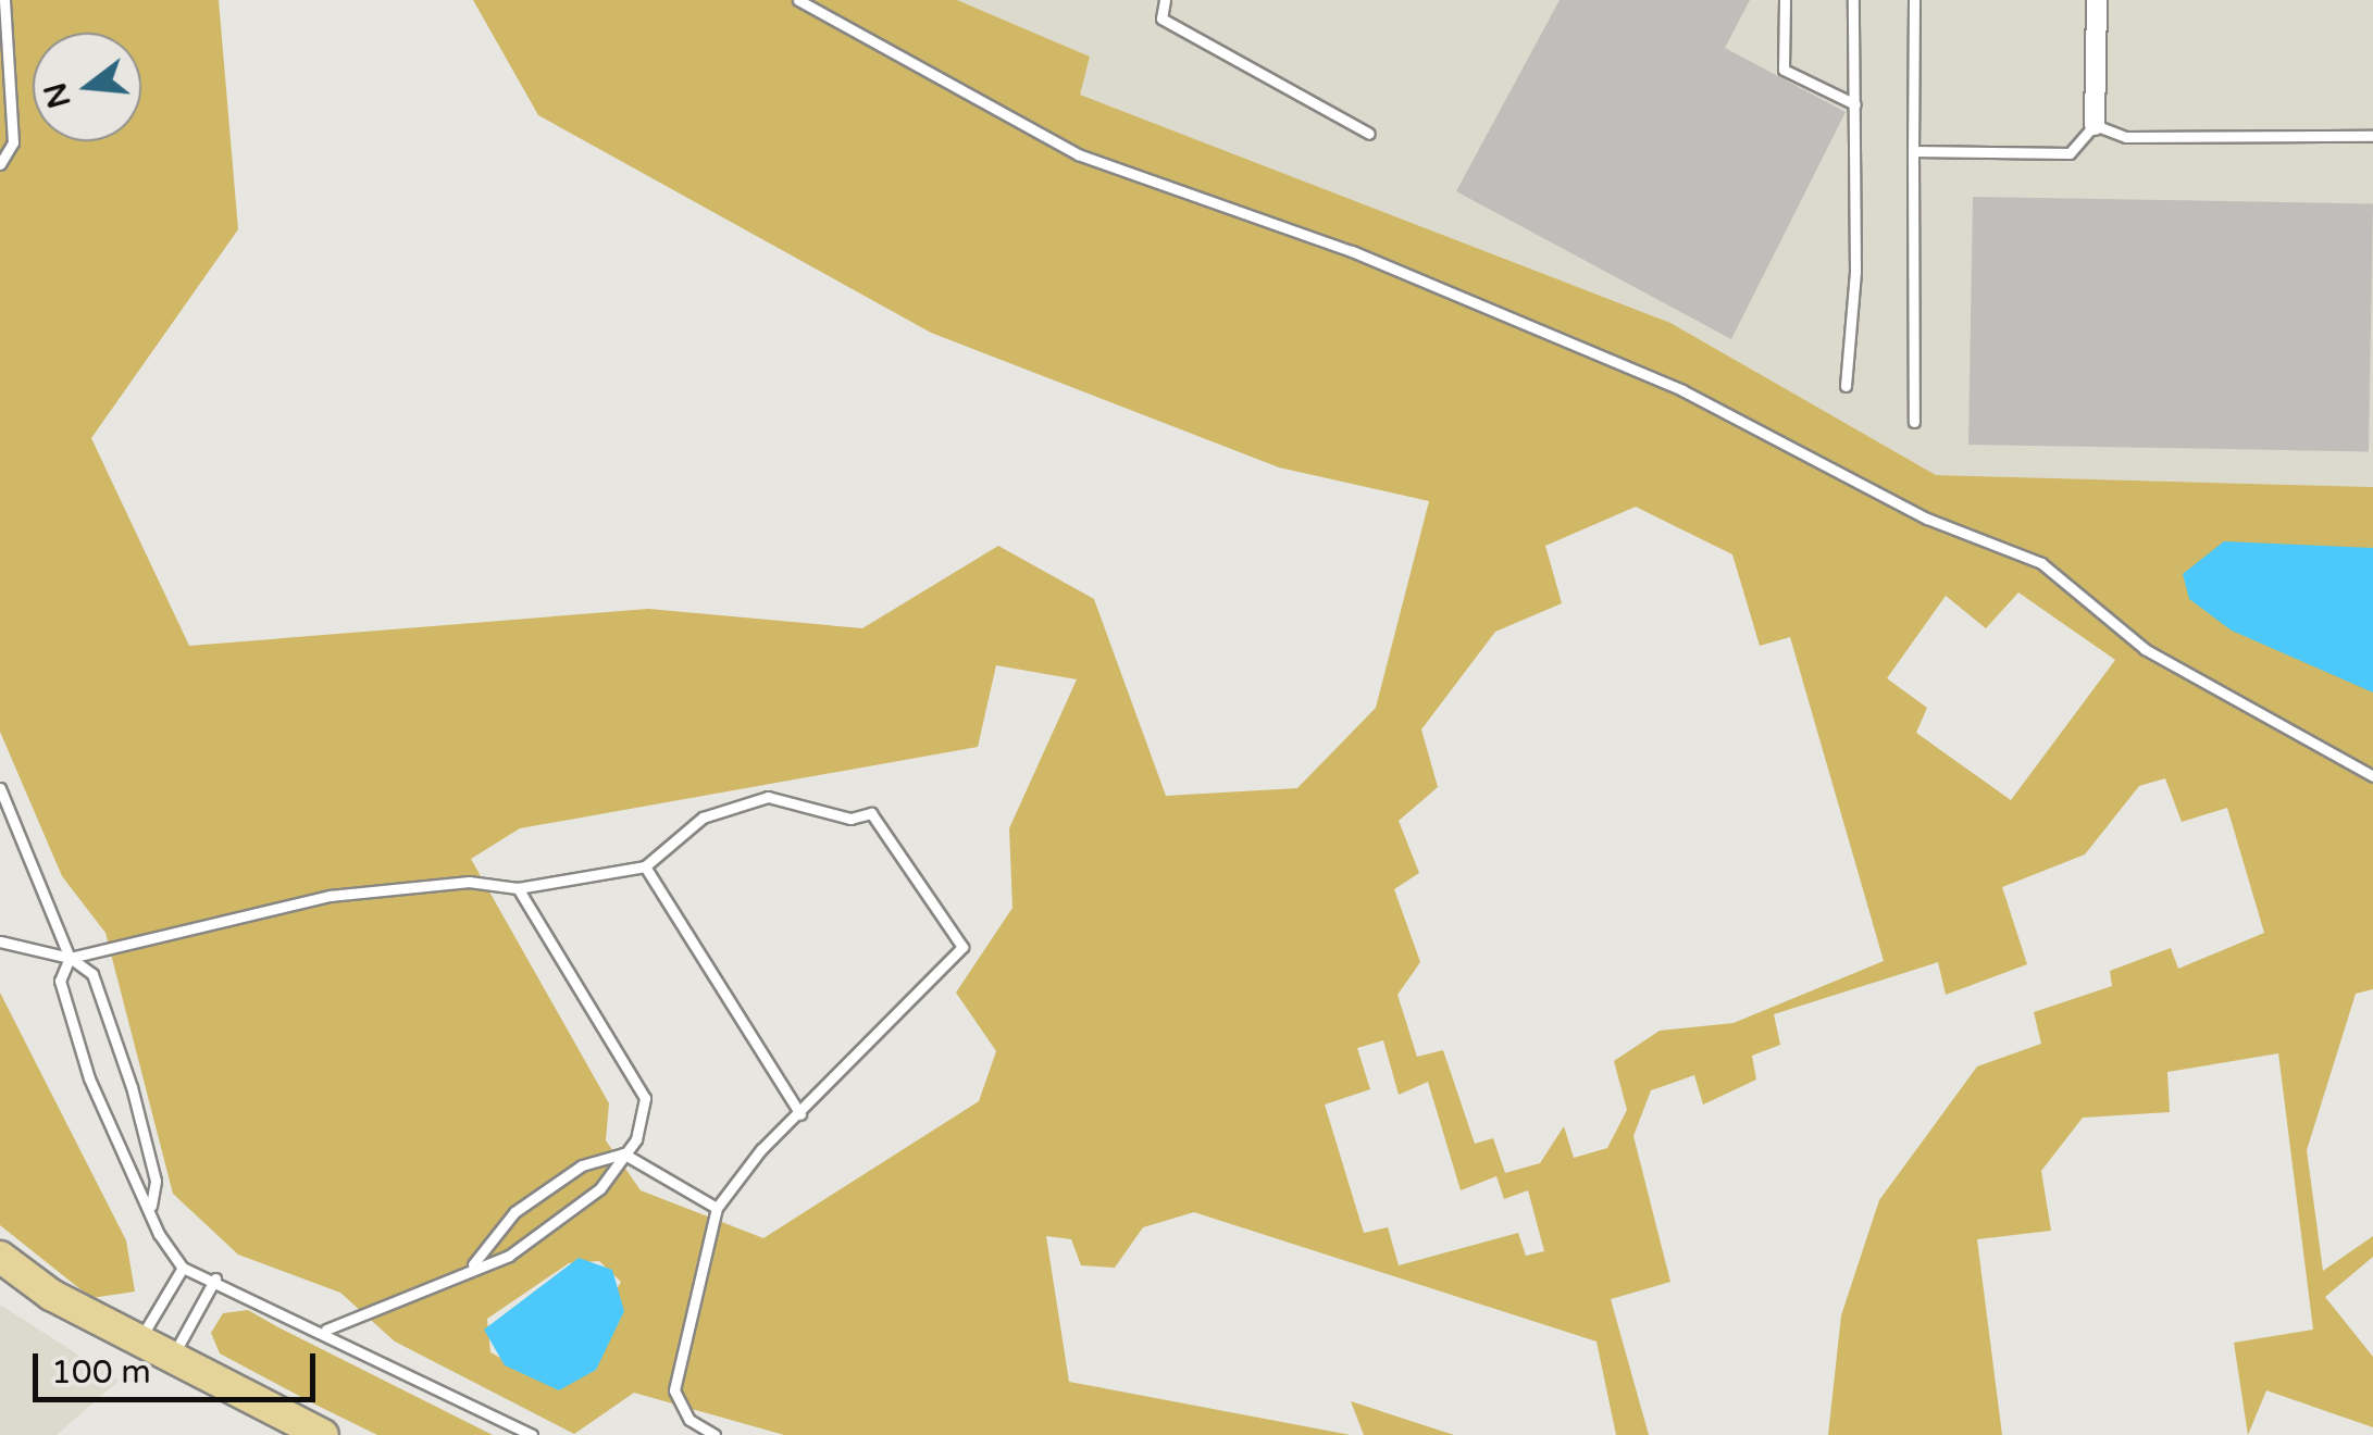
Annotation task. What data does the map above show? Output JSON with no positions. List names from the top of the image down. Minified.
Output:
{"scale_bar":"100 m","north":"left"}
